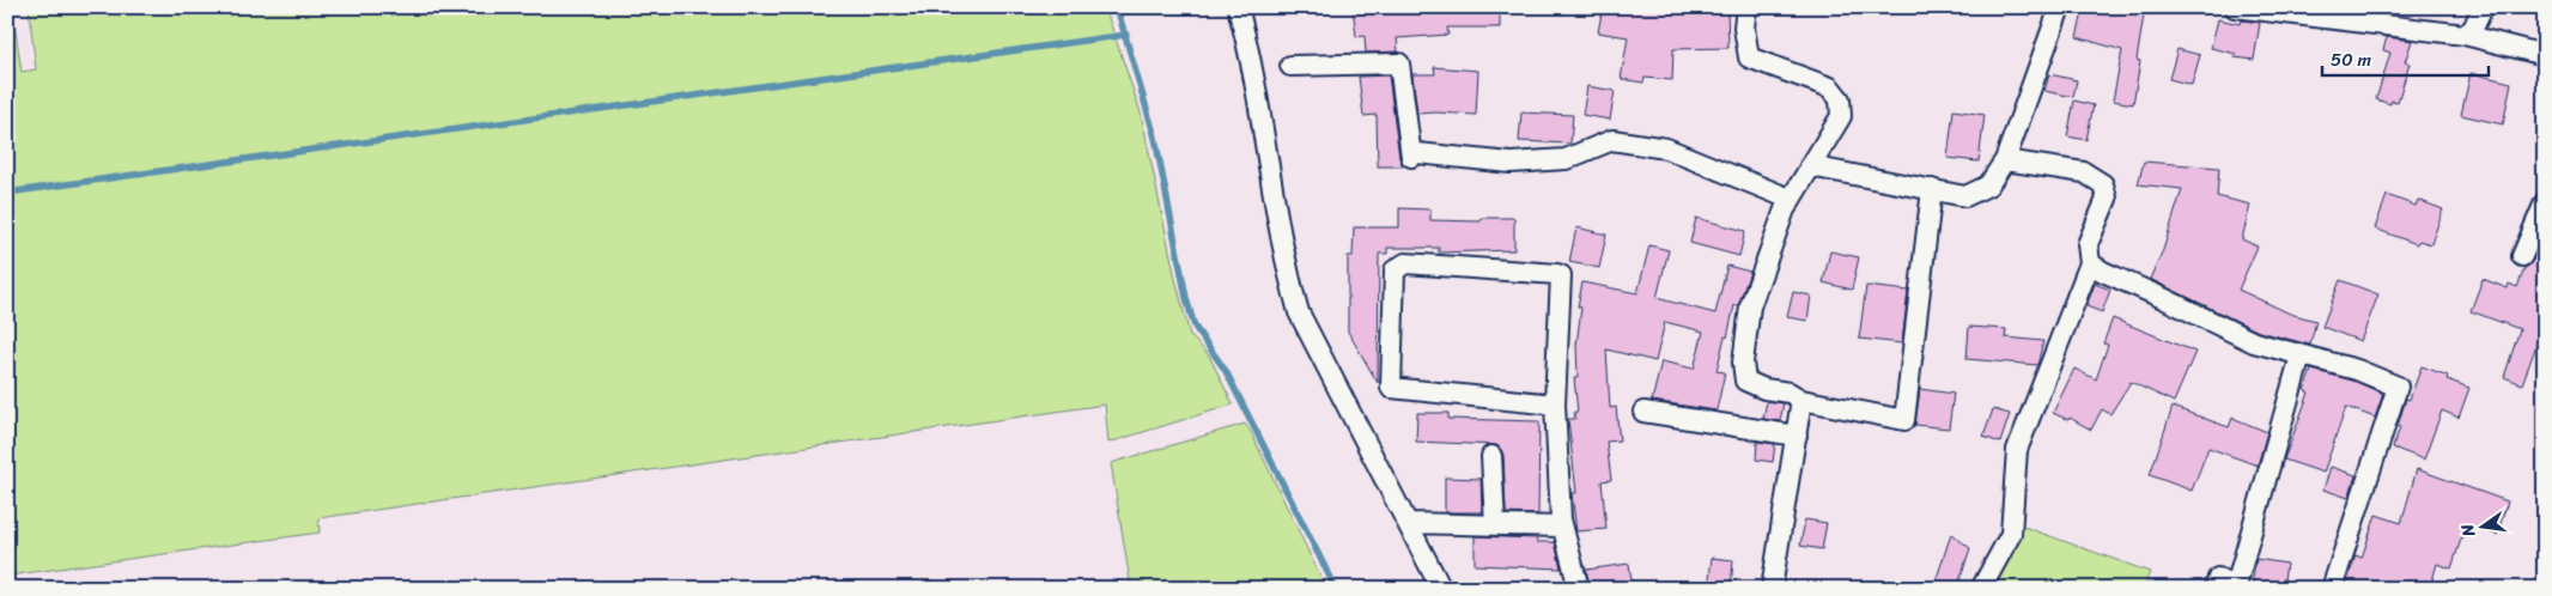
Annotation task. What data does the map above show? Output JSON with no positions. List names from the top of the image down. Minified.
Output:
{"scale_bar":"50 m","north":"left"}
